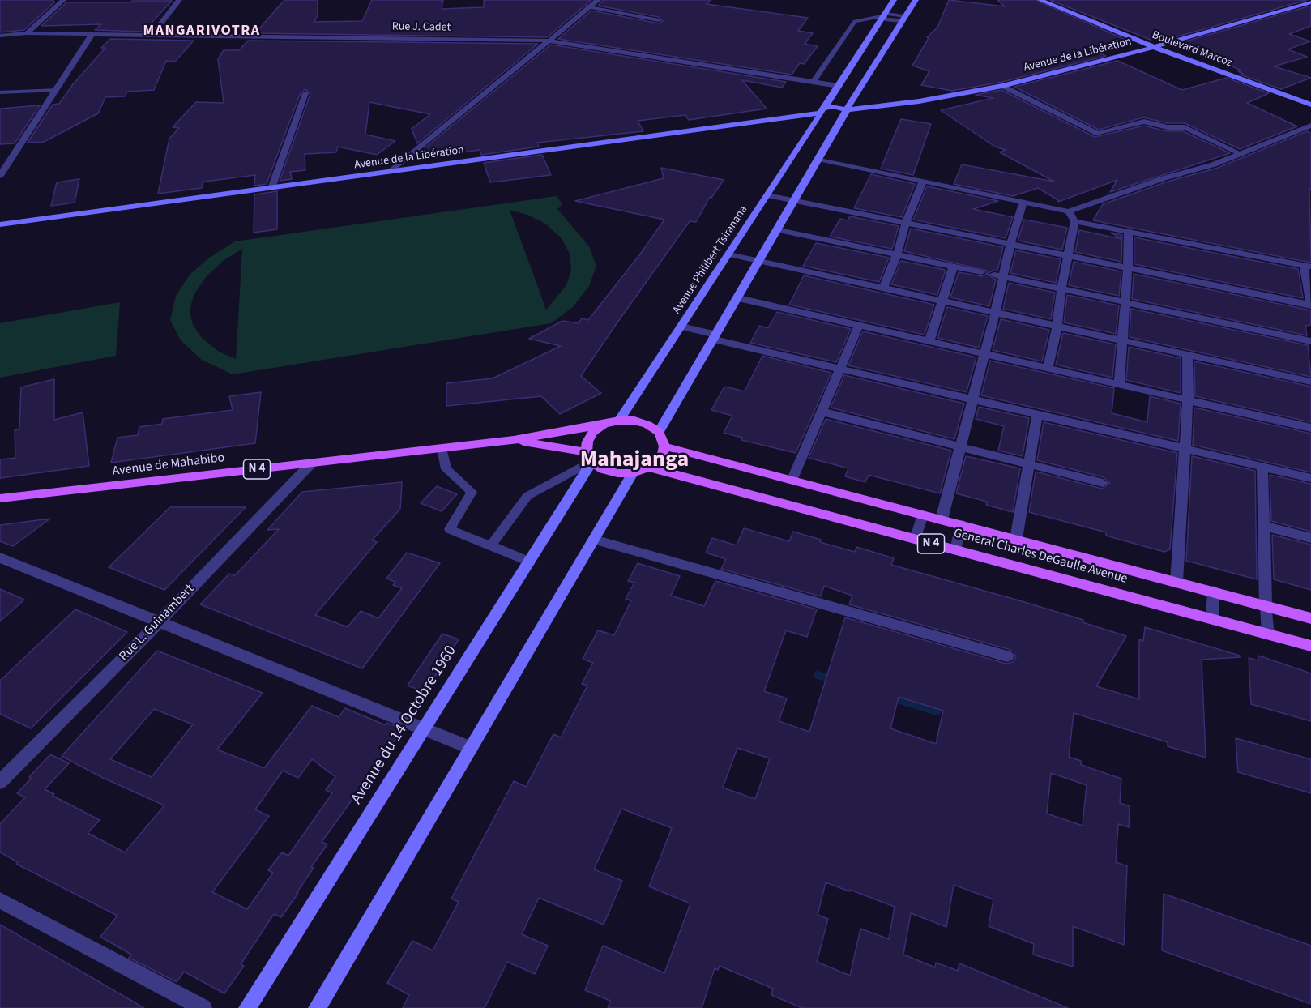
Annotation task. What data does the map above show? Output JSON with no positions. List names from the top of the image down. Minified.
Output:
{"streets":{"main road":["Boulevard Marcoz","Avenue de la Libération","Avenue Philibert Tsiranana","Avenue de Mahabibo","N 4","General Charles DeGaulle Avenue","Avenue du 14 Octobre 1960"],"street":["Rue J. Cadet","Rue L. Guinambert"]},"crossings":[["Rue J. Cadet","Avenue Philibert Tsiranana"],["Boulevard Marcoz","Avenue de la Libération"],["Avenue de la Libération","Avenue Philibert Tsiranana"],["Avenue Philibert Tsiranana","N 4"],["Avenue Philibert Tsiranana","General Charles DeGaulle Avenue"],["Avenue Philibert Tsiranana","Avenue du 14 Octobre 1960"],["Avenue de Mahabibo","N 4"],["Avenue de Mahabibo","Rue L. Guinambert"],["N 4","General Charles DeGaulle Avenue"],["N 4","Avenue du 14 Octobre 1960"],["General Charles DeGaulle Avenue","Avenue du 14 Octobre 1960"]],"districts":["MANGARIVOTRA","Mahajanga"]}
